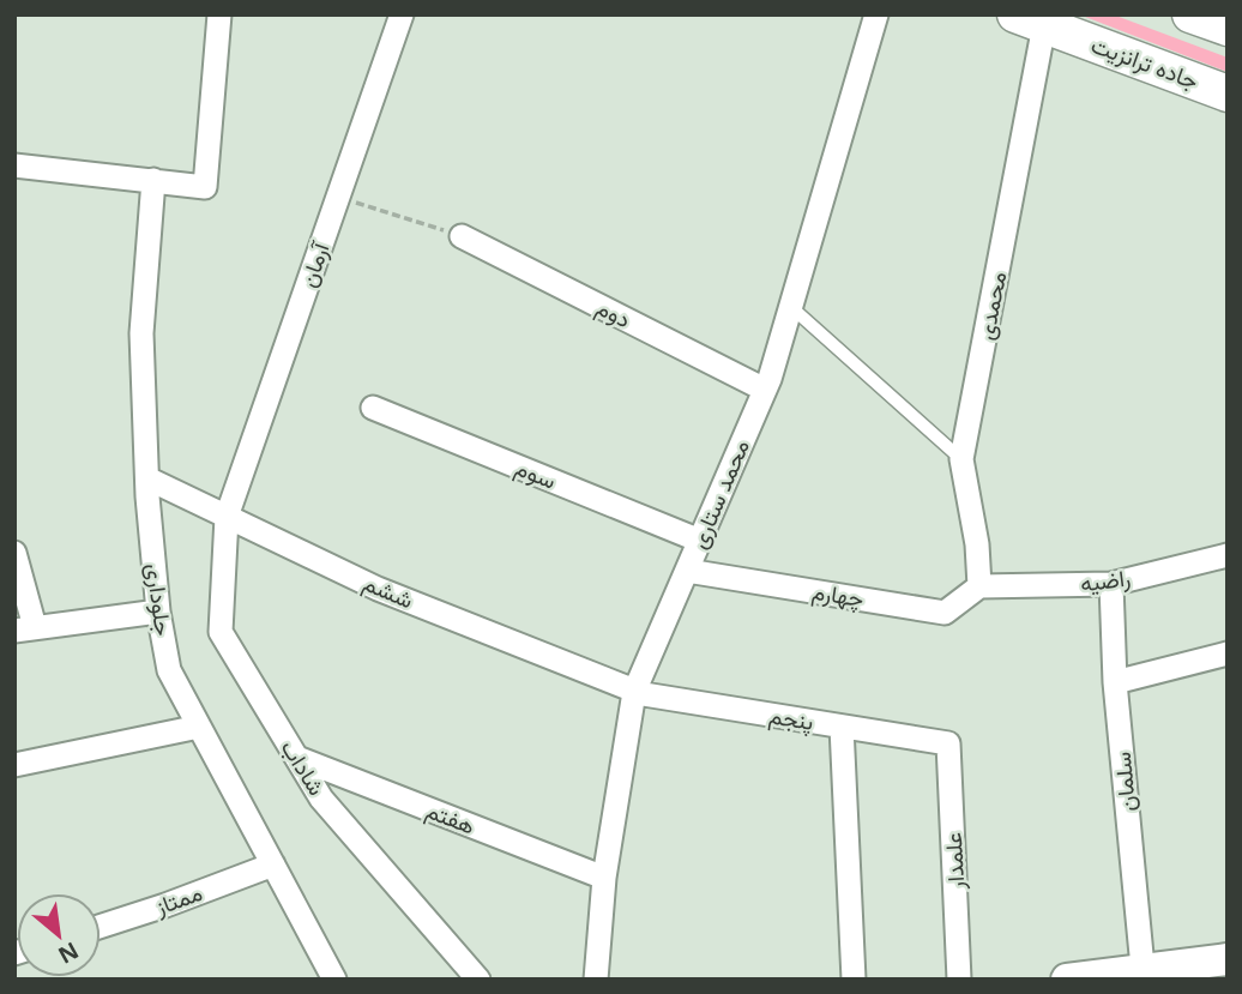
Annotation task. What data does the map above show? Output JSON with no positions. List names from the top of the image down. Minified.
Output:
{"streets":{"main road":["جاده ترانزیت"],"street":["آرمان","محمدی","دوم","سوم","محمد ستاری","راضیه","ششم","چهارم","جلوداری","پنجم","شاداب","سلمان","هفتم","علمدار","ممتاز"]},"crossings":[["جاده ترانزیت","محمدی"],["آرمان","ششم"],["آرمان","شاداب"],["محمدی","راضیه"],["محمدی","چهارم"],["دوم","محمد ستاری"],["سوم","محمد ستاری"],["محمد ستاری","ششم"],["محمد ستاری","چهارم"],["محمد ستاری","پنجم"],["محمد ستاری","هفتم"],["راضیه","چهارم"],["راضیه","سلمان"],["ششم","جلوداری"],["ششم","پنجم"],["ششم","شاداب"],["جلوداری","ممتاز"],["پنجم","علمدار"],["شاداب","هفتم"]],"north":"bottom right"}
